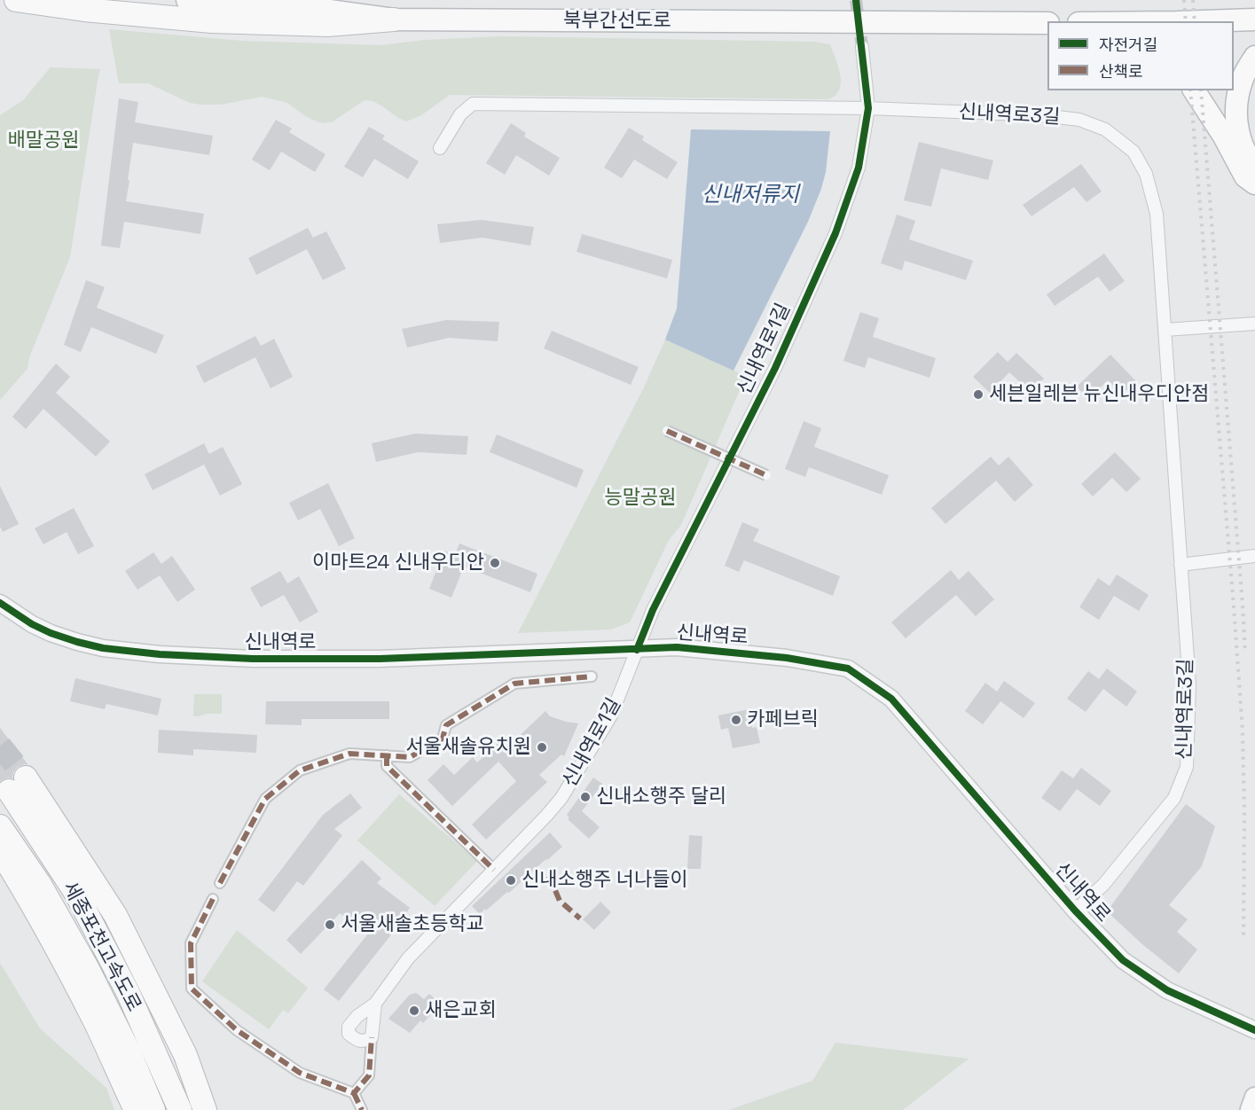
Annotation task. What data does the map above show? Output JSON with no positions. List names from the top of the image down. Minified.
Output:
{"streets":{"highway":["북부간선도로","세종포천고속도로"],"street":["신내역로3길","신내역로1길","신내역로"]},"crossings":[["신내역로3길","신내역로1길"],["신내역로3길","신내역로"],["신내역로1길","신내역로"]],"water":["신내저류지"],"parks":["배말공원","능말공원"],"places":["세븐일레븐 뉴신내우디안점","이마트24 신내우디안","카페브릭","서울새솔유치원","신내소행주 달리","신내소행주 너나들이","서울새솔초등학교","새은교회"],"legend":["자전거길","산책로"]}
